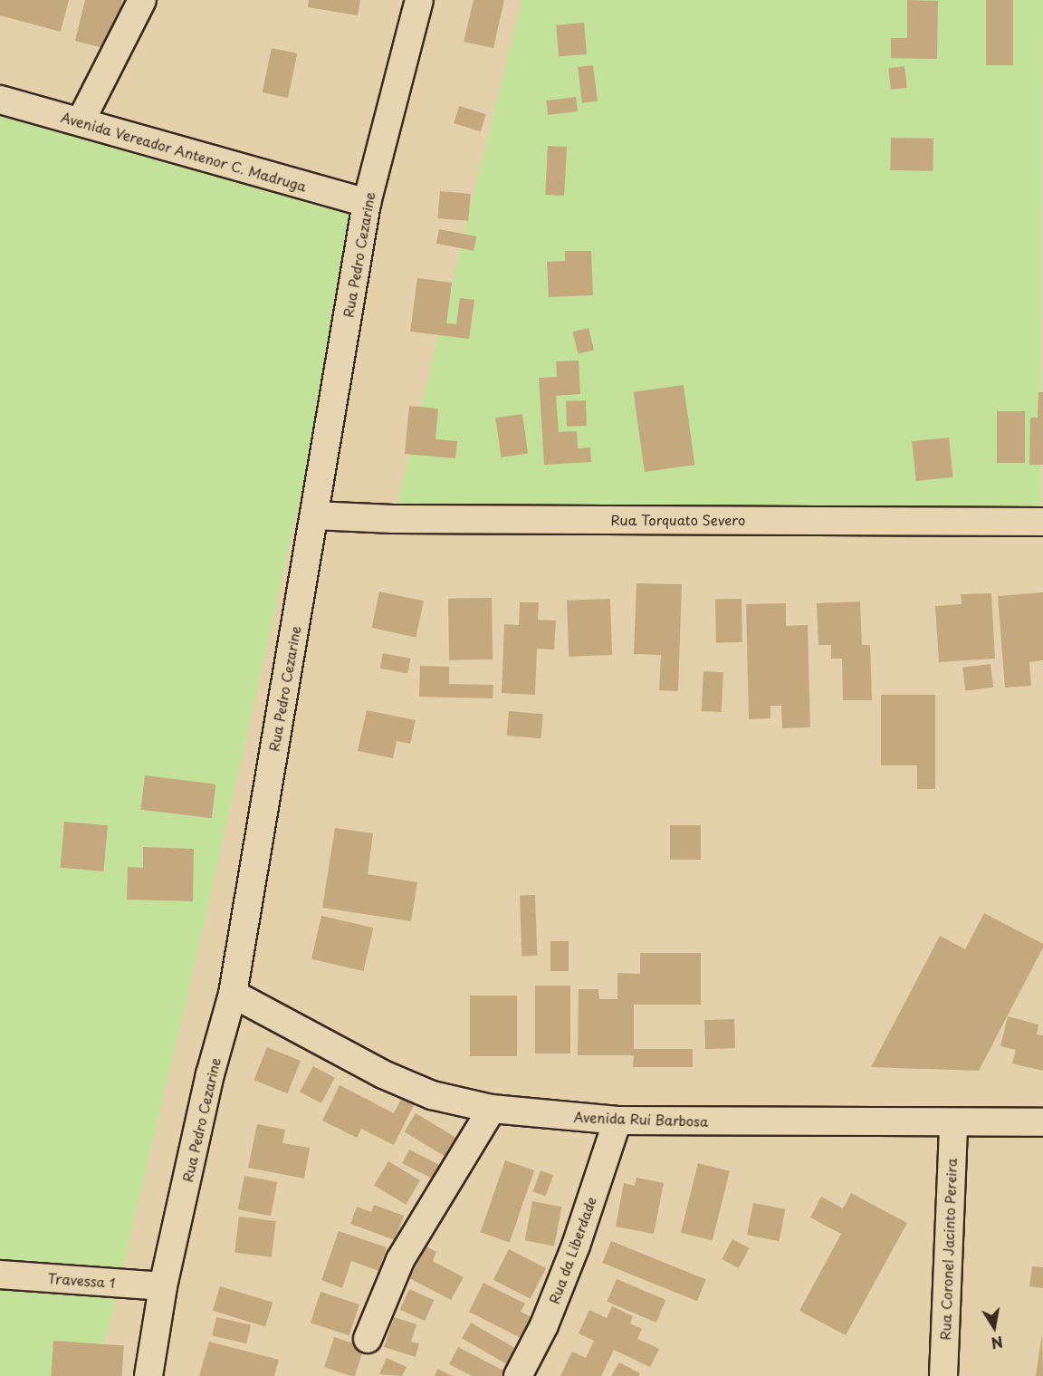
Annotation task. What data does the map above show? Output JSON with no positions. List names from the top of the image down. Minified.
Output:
{"streets":{"street":["Avenida Vereador Antenor C. Madruga","Rua Pedro Cezarine","Rua Torquato Severo","Avenida Rui Barbosa","Rua Coronel Jacinto Pereira","Rua da Liberdade","Travessa 1"]},"crossings":[["Avenida Vereador Antenor C. Madruga","Rua Pedro Cezarine"],["Rua Pedro Cezarine","Rua Torquato Severo"],["Rua Pedro Cezarine","Avenida Rui Barbosa"],["Rua Pedro Cezarine","Travessa 1"],["Avenida Rui Barbosa","Rua Coronel Jacinto Pereira"],["Avenida Rui Barbosa","Rua da Liberdade"]],"north":"bottom"}
